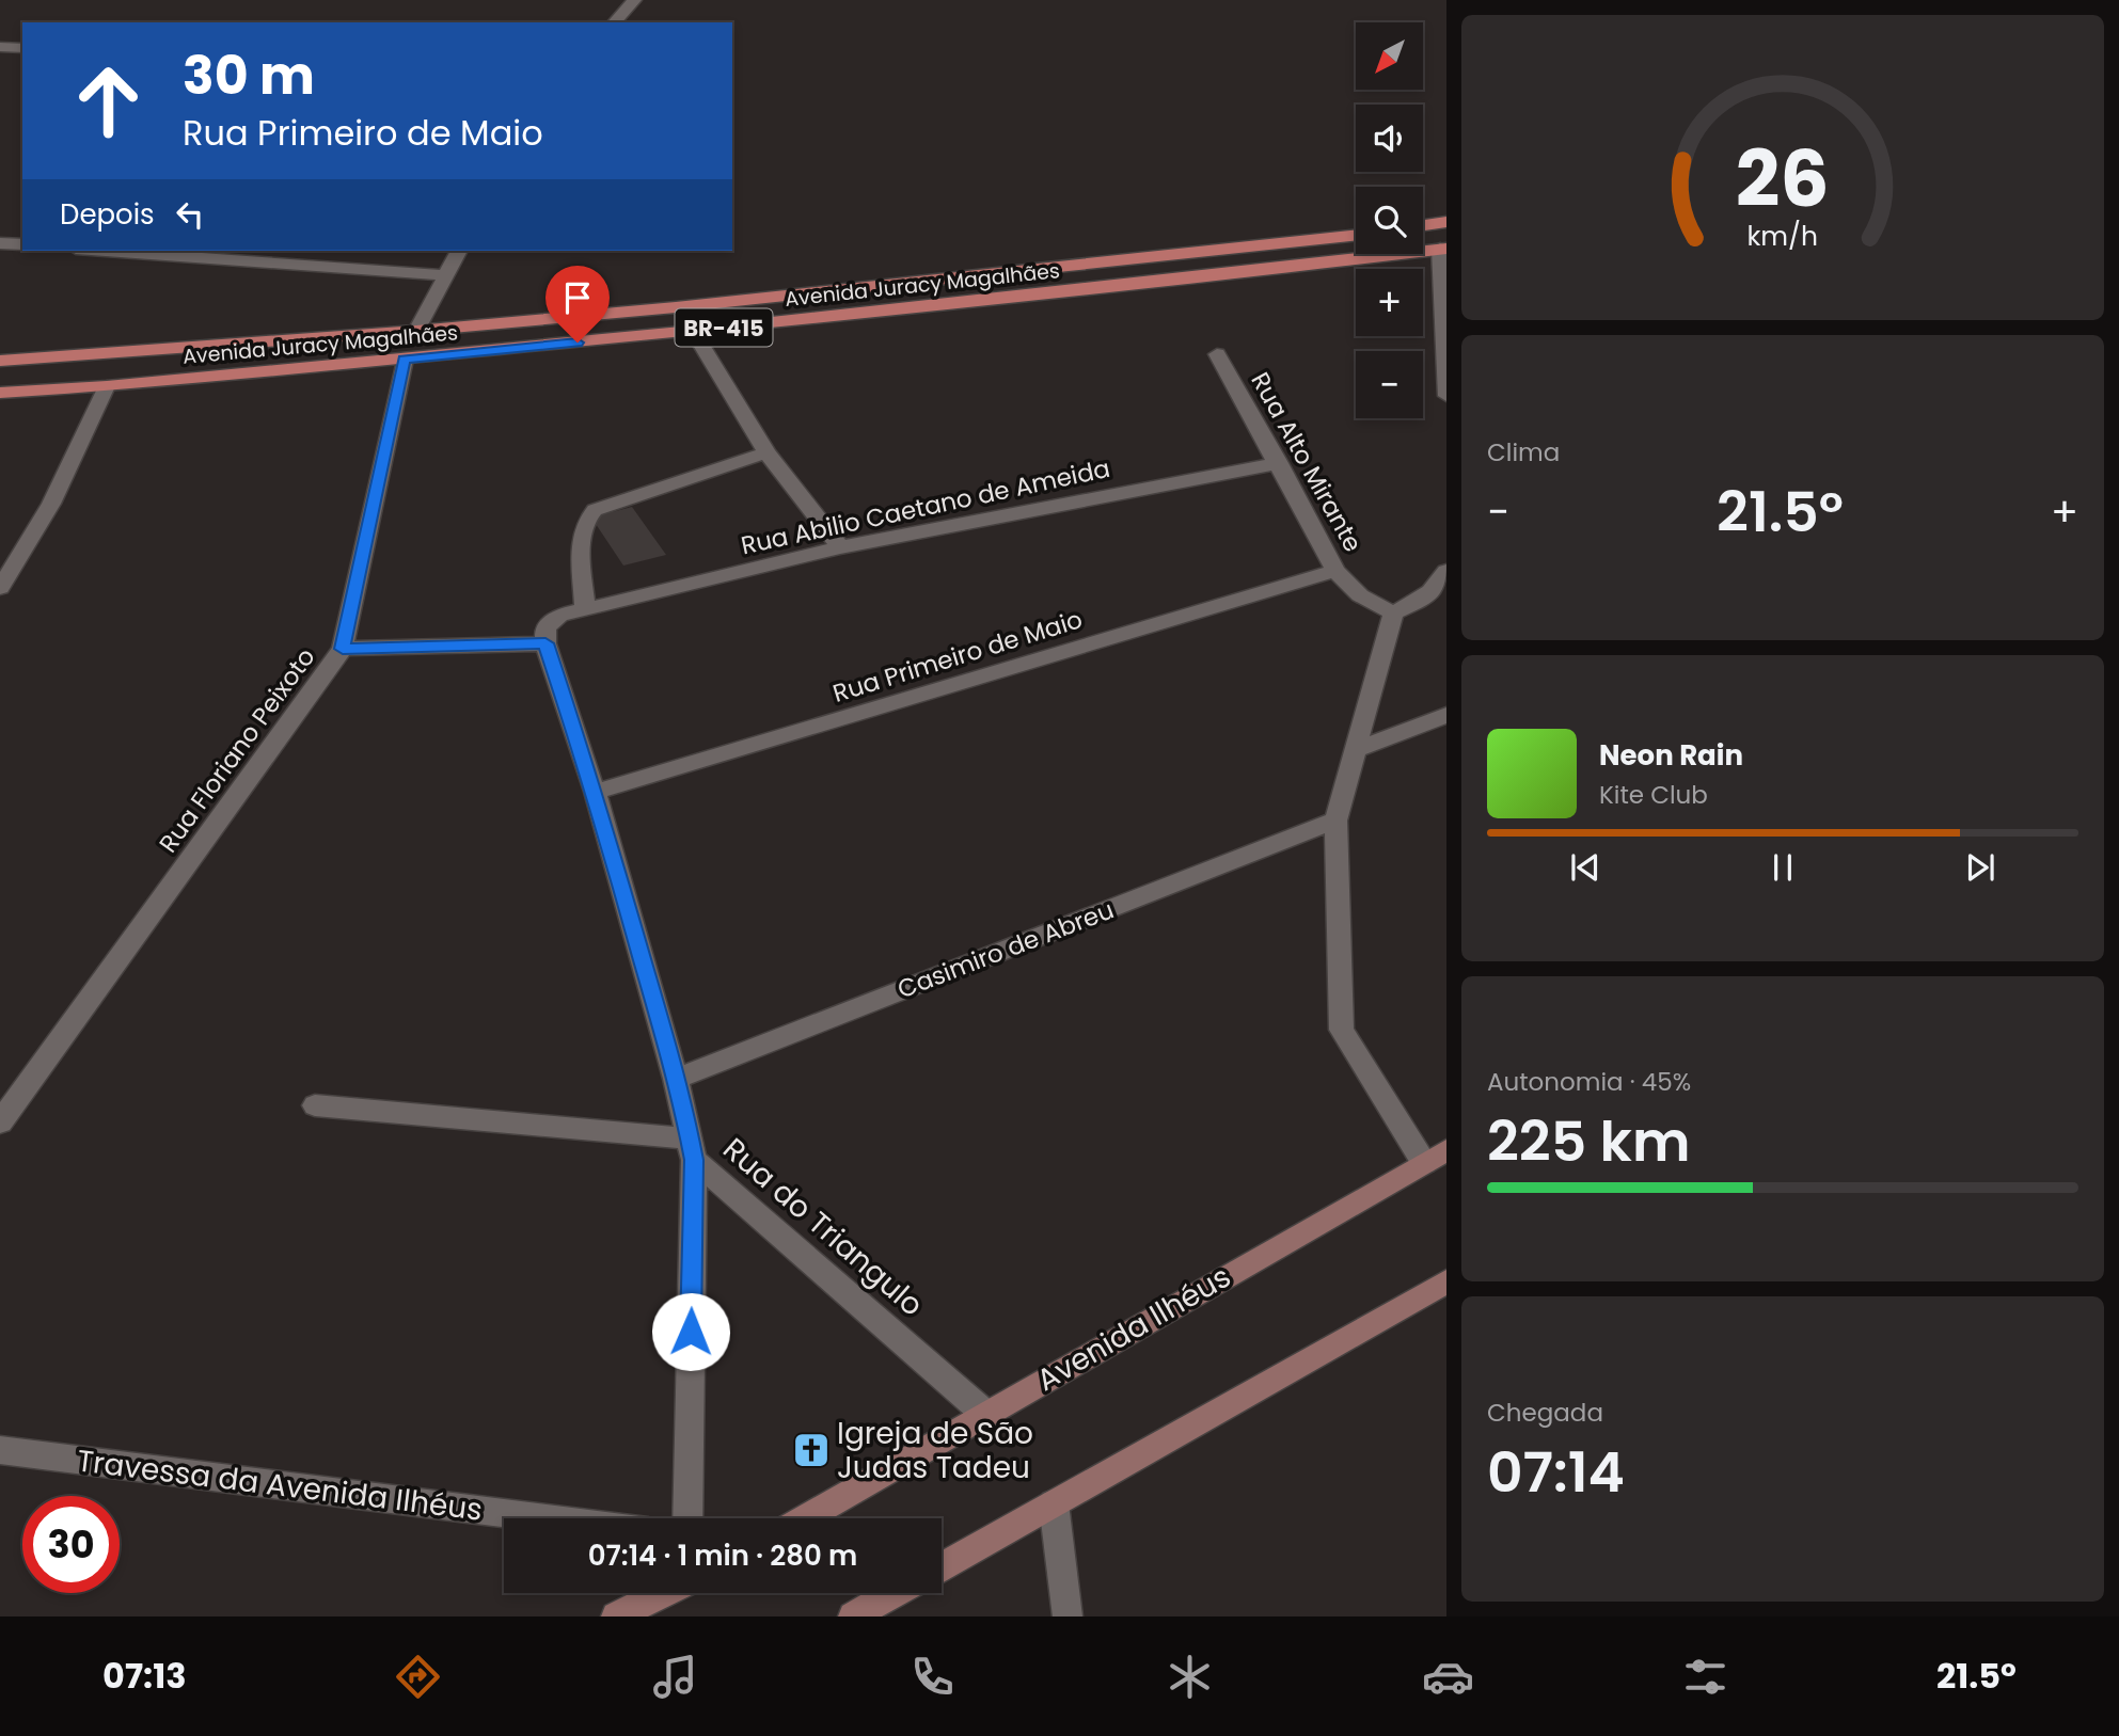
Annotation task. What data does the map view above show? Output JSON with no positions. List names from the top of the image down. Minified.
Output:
{"streets":{"main road":["Avenida Juracy Magalhães","BR-415","Avenida Ilhéus"],"street":["Rua Alto Mirante","Rua Abilio Caetano de Ameida","Rua Primeiro de Maio","Rua Floriano Peixoto","Casimiro de Abreu","Rua do Triangulo","Travessa da Avenida Ilhéus"]},"crossings":[["Avenida Juracy Magalhães","Rua Floriano Peixoto"],["Rua Alto Mirante","Rua Abilio Caetano de Ameida"],["Rua Alto Mirante","Rua Primeiro de Maio"],["Rua do Triangulo","Avenida Ilhéus"]],"places":{"church":["Igreja de São Judas Tadeu"]},"north":"bottom left","page":{"map_buttons":["+","−"],"turn":["30 m","Rua Primeiro de Maio"],"then":"Depois","tile":["Clima",["Autonomia · 45%","225 km"],["Chegada","07:14"]],"heat":["−","21.5°","+"],"song":["Neon Rain","Kite Club"],"limit":"30","trip":"07:14 · 1 min · 280 m","tabs":["07:13","21.5°"],"gauge":["26","km/h"]}}
